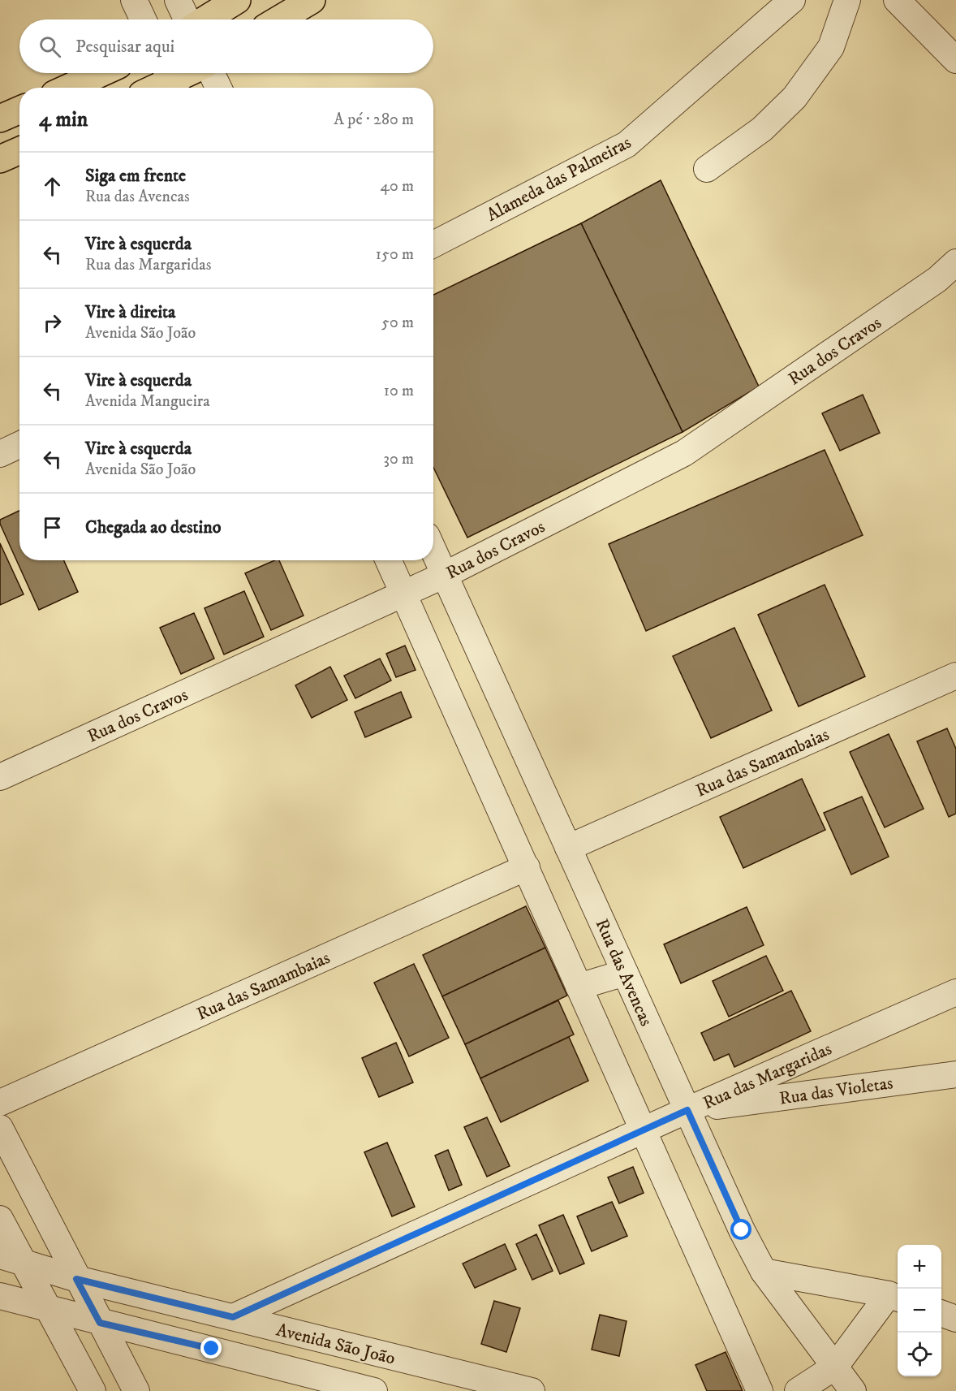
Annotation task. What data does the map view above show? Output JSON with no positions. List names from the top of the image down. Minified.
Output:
{"streets":{"street":["Alameda das Palmeiras","Rua dos Cravos","Rua das Samambaias","Rua das Avencas","Rua das Margaridas","Rua das Violetas","Avenida São João"]},"crossings":[["Rua dos Cravos","Rua das Avencas"],["Rua das Samambaias","Rua das Avencas"],["Rua das Avencas","Rua das Margaridas"],["Rua das Avencas","Rua das Violetas"],["Rua das Margaridas","Rua das Violetas"],["Rua das Margaridas","Avenida São João"]],"page":{"search":"Pesquisar aqui","heading":["4 min","A pé · 280 m"],"list":[["Siga em frente","Rua das Avencas","40 m"],["Vire à esquerda","Rua das Margaridas","150 m"],["Vire à direita","Avenida São João","50 m"],["Vire à esquerda","Avenida Mangueira","10 m"],["Vire à esquerda","Avenida São João","30 m"],"Chegada ao destino"],"map_buttons":["+","−"]}}
